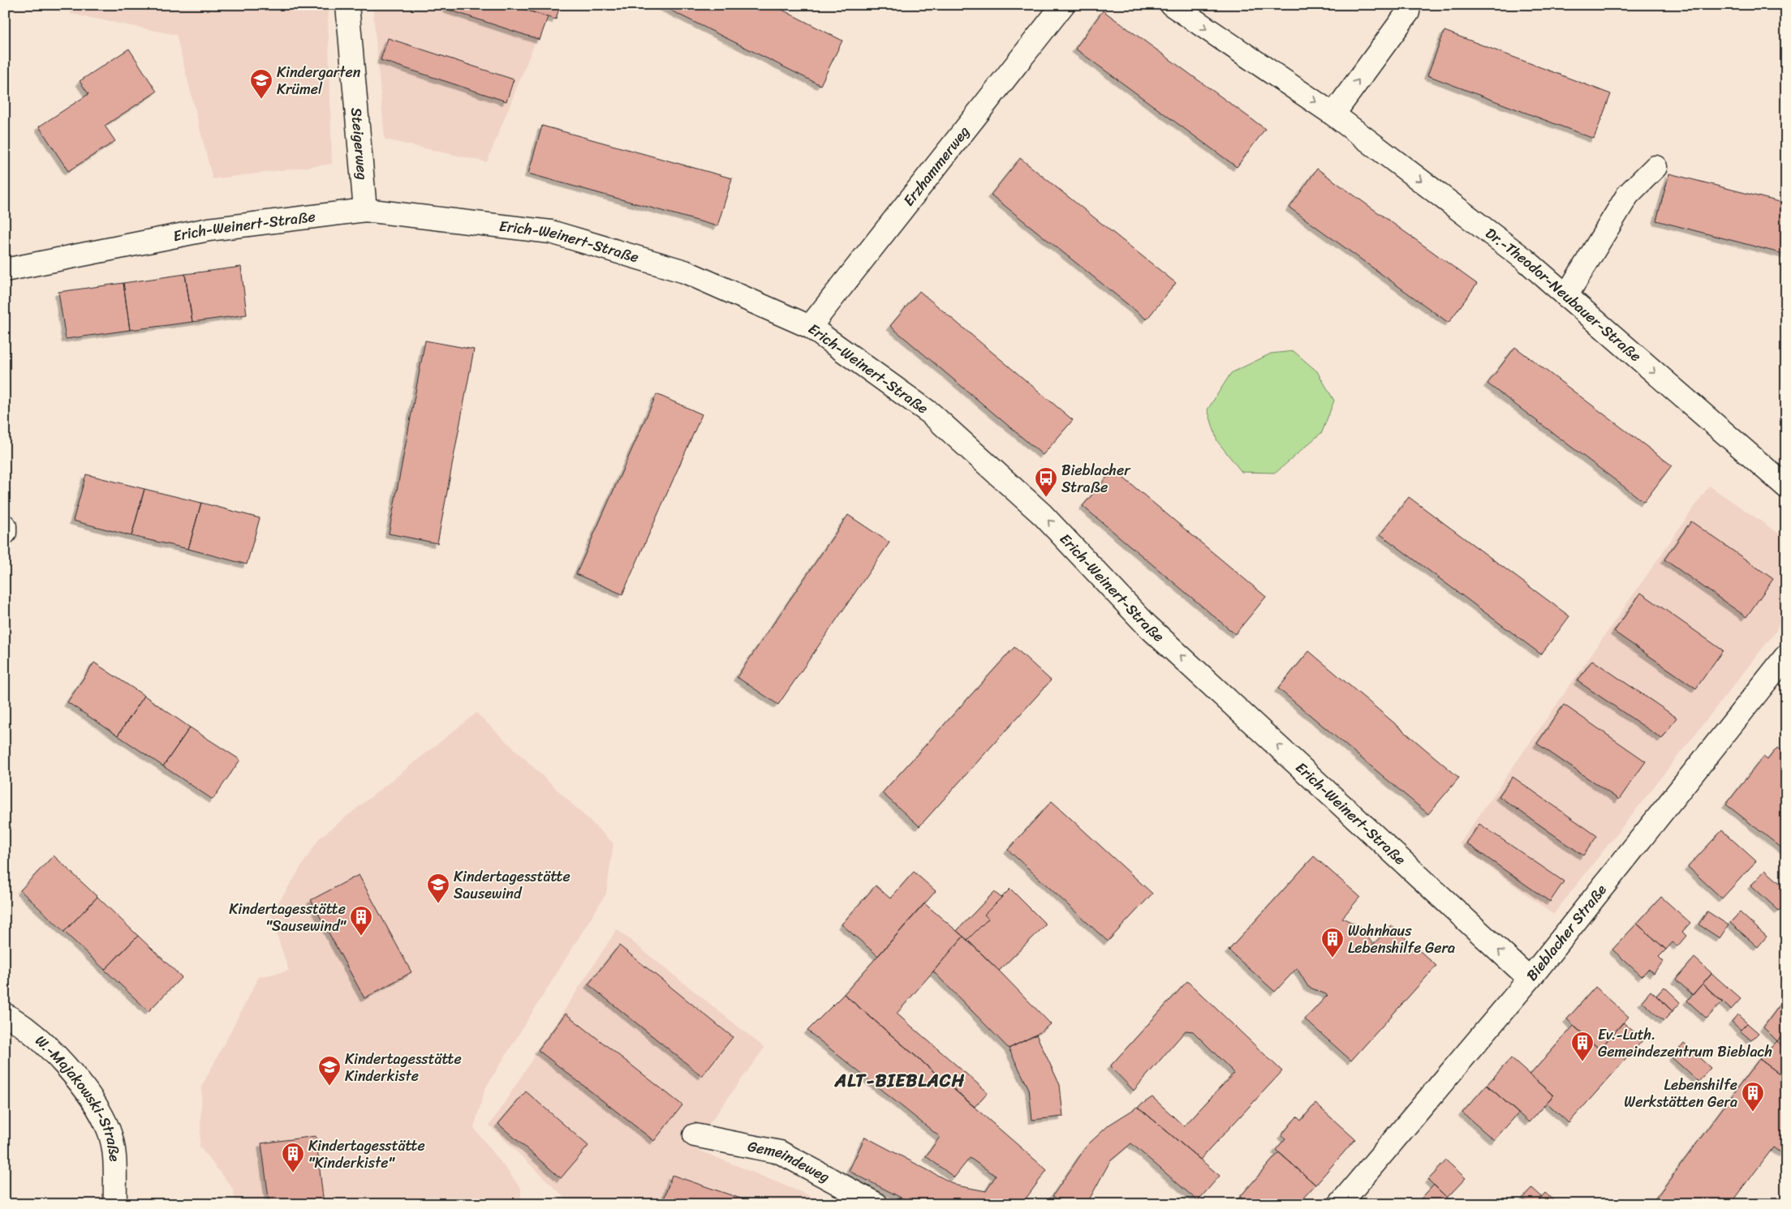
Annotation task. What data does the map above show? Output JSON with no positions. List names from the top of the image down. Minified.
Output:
{"streets":{"street":["Steigerweg","Erzhammerweg","Erich-Weinert-Straße","Dr.-Theodor-Neubauer-Straße","Bieblacher Straße","W.-Majakowski-Straße","Gemeindeweg"]},"crossings":[["Steigerweg","Erich-Weinert-Straße"],["Erzhammerweg","Erich-Weinert-Straße"],["Erich-Weinert-Straße","Bieblacher Straße"]],"one_way":["Erich-Weinert-Straße","Dr.-Theodor-Neubauer-Straße"],"districts":["ALT-BIEBLACH"],"places":{"school or university":["Kindergarten Krümel","Kindertagesstätte Sausewind","Kindertagesstätte Kinderkiste"],"bus stop":["Bieblacher Straße"],"building":["Kindertagesstätte \"Sausewind\"","Wohnhaus Lebenshilfe Gera","Ev.-Luth. Gemeindezentrum Bieblach","Lebenshilfe Werkstätten Gera","Kindertagesstätte \"Kinderkiste\""]}}
